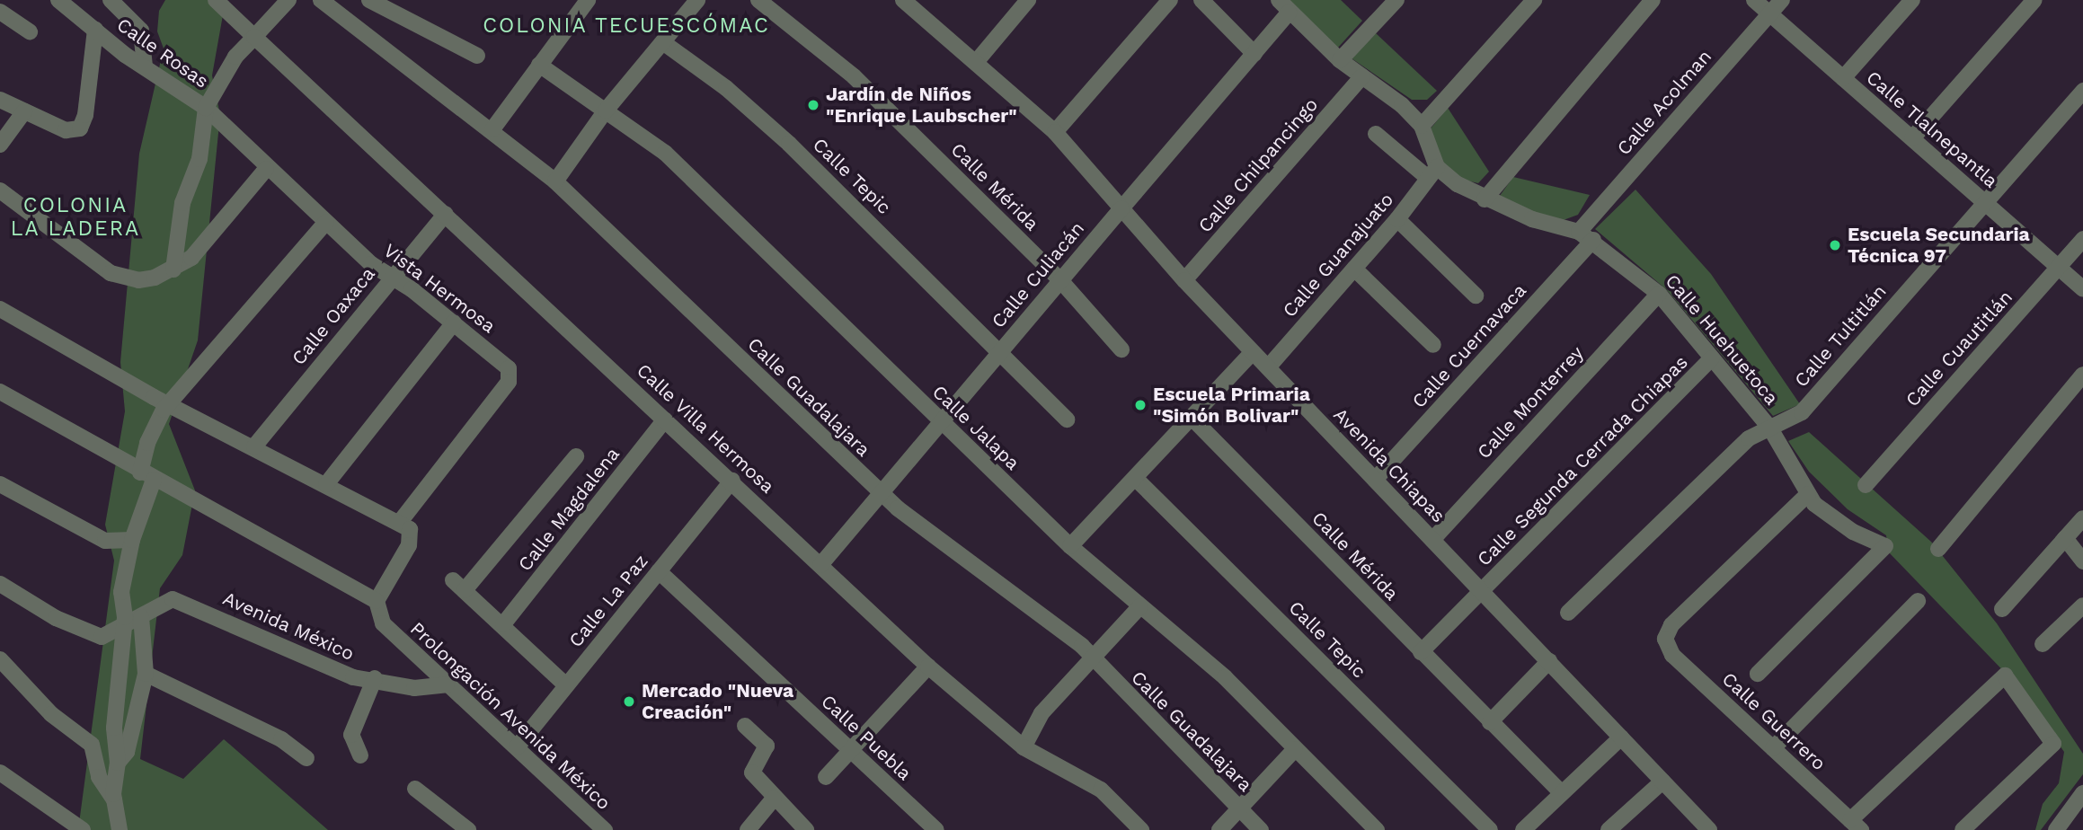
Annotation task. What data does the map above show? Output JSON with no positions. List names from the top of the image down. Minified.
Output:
{"streets":{"street":["Calle Rosas","Calle Acolman","Calle Tlalnepantla","Calle Chilpancingo","Calle Tepic","Calle Mérida","Calle Guanajuato","Calle Culiacán","Vista Hermosa","Calle Oaxaca","Calle Tultitlán","Calle Huehuetoca","Calle Cuernavaca","Calle Cuautitlán","Calle Guadalajara","Calle Monterrey","Calle Jalapa","Calle Villa Hermosa","Calle Segunda Cerrada Chiapas","Avenida Chiapas","Calle Magdalena","Calle La Paz","Avenida México","Prolongación Avenida México","Calle Guerrero","Calle Puebla"]},"crossings":[["Calle Rosas","Vista Hermosa"],["Calle Rosas","Calle Villa Hermosa"],["Calle Acolman","Calle Tlalnepantla"],["Calle Acolman","Calle Huehuetoca"],["Calle Tlalnepantla","Calle Tultitlán"],["Calle Tlalnepantla","Calle Cuautitlán"],["Calle Chilpancingo","Avenida Chiapas"],["Calle Tepic","Calle Culiacán"],["Calle Mérida","Calle Culiacán"],["Calle Mérida","Calle Segunda Cerrada Chiapas"],["Calle Guanajuato","Calle Huehuetoca"],["Calle Guanajuato","Avenida Chiapas"],["Calle Culiacán","Calle Guadalajara"],["Calle Culiacán","Calle Jalapa"],["Calle Culiacán","Calle Villa Hermosa"],["Calle Culiacán","Avenida Chiapas"],["Vista Hermosa","Calle Oaxaca"],["Calle Oaxaca","Calle Villa Hermosa"],["Calle Tultitlán","Calle Huehuetoca"],["Calle Huehuetoca","Calle Cuernavaca"],["Calle Huehuetoca","Calle Monterrey"],["Calle Huehuetoca","Calle Segunda Cerrada Chiapas"],["Calle Huehuetoca","Calle Guerrero"],["Calle Cuernavaca","Avenida Chiapas"],["Calle Monterrey","Avenida Chiapas"],["Calle Villa Hermosa","Calle Magdalena"],["Calle Villa Hermosa","Calle La Paz"],["Calle Segunda Cerrada Chiapas","Avenida Chiapas"],["Calle La Paz","Prolongación Avenida México"],["Calle La Paz","Calle Puebla"],["Avenida México","Prolongación Avenida México"]],"districts":["COLONIA TECUESCÓMAC","COLONIA LA LADERA"],"places":["Jardín de Niños \"Enrique Laubscher\"","Escuela Secundaria Técnica 97","Escuela Primaria \"Simón Bolivar\"","Mercado \"Nueva Creación\""]}
